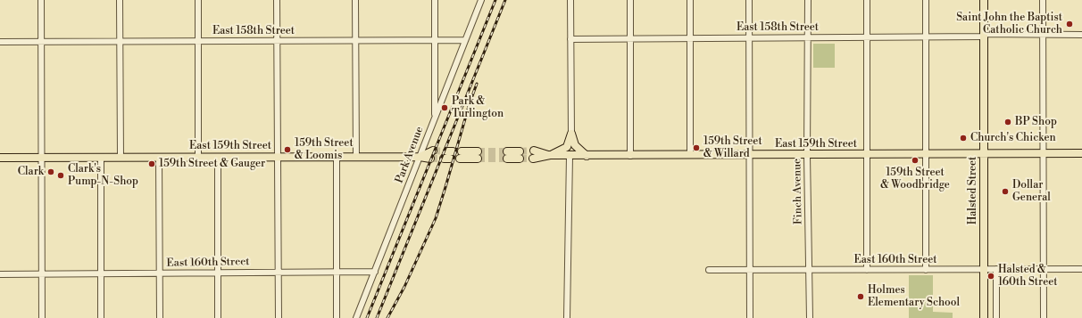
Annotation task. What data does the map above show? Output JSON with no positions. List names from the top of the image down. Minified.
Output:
{"streets":{"main road":["East 159th Street","Halsted Street"],"street":["East 158th Street","Park Avenue","Finch Avenue","East 160th Street"]},"crossings":[["East 158th Street","Park Avenue"],["East 158th Street","Halsted Street"],["East 158th Street","Finch Avenue"],["East 159th Street","Park Avenue"],["East 159th Street","Halsted Street"],["East 159th Street","Finch Avenue"],["Park Avenue","East 160th Street"],["Halsted Street","East 160th Street"],["Finch Avenue","East 160th Street"]],"places":["Saint John the Baptist Catholic Church","Park & Turlington","BP Shop","Church's Chicken","159th Street & Willard","159th Street & Loomis","159th Street & Woodbridge","159th Street & Gauger","Clark","Clark's Pump-N-Shop","Dollar General","Halsted & 160th Street","Holmes Elementary School"]}
